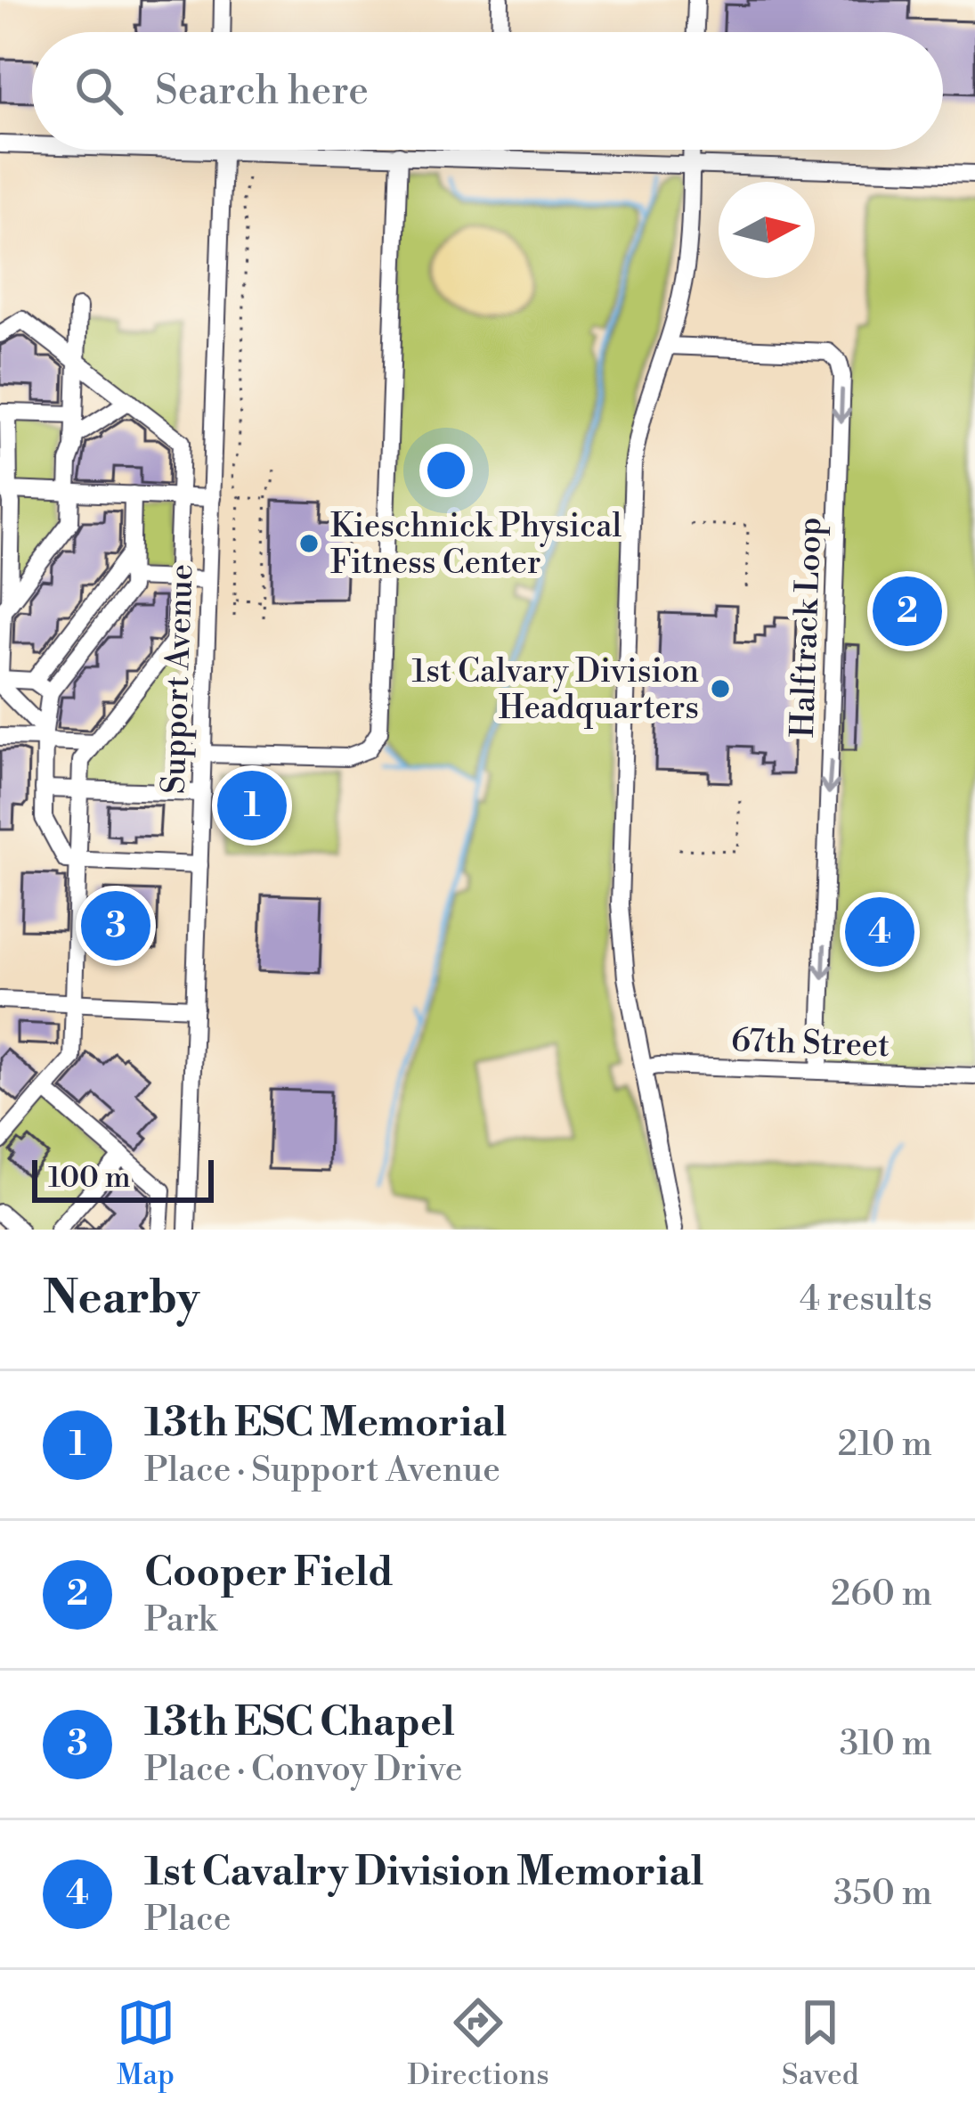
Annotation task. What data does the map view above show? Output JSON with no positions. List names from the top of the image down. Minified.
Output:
{"streets":{"street":["Halftrack Loop","Support Avenue","67th Street"]},"crossings":[["Halftrack Loop","67th Street"]],"one_way":["Halftrack Loop"],"places":["Kieschnick Physical Fitness Center","1st Calvary Division Headquarters"],"scale_bar":"100 m","north":"right","page":{"search":"Search here","pins":["2","1","3","4"],"scale":"100 m","heading":["Nearby","4 results"],"list":[{"mark":"1","name":"13th ESC Memorial","note":"Place · Support Avenue","value":"210 m"},{"mark":"2","name":"Cooper Field","note":"Park","value":"260 m"},{"mark":"3","name":"13th ESC Chapel","note":"Place · Convoy Drive","value":"310 m"},{"mark":"4","name":"1st Cavalry Division Memorial","note":"Place","value":"350 m"}],"nav":["Map","Directions","Saved"]}}
